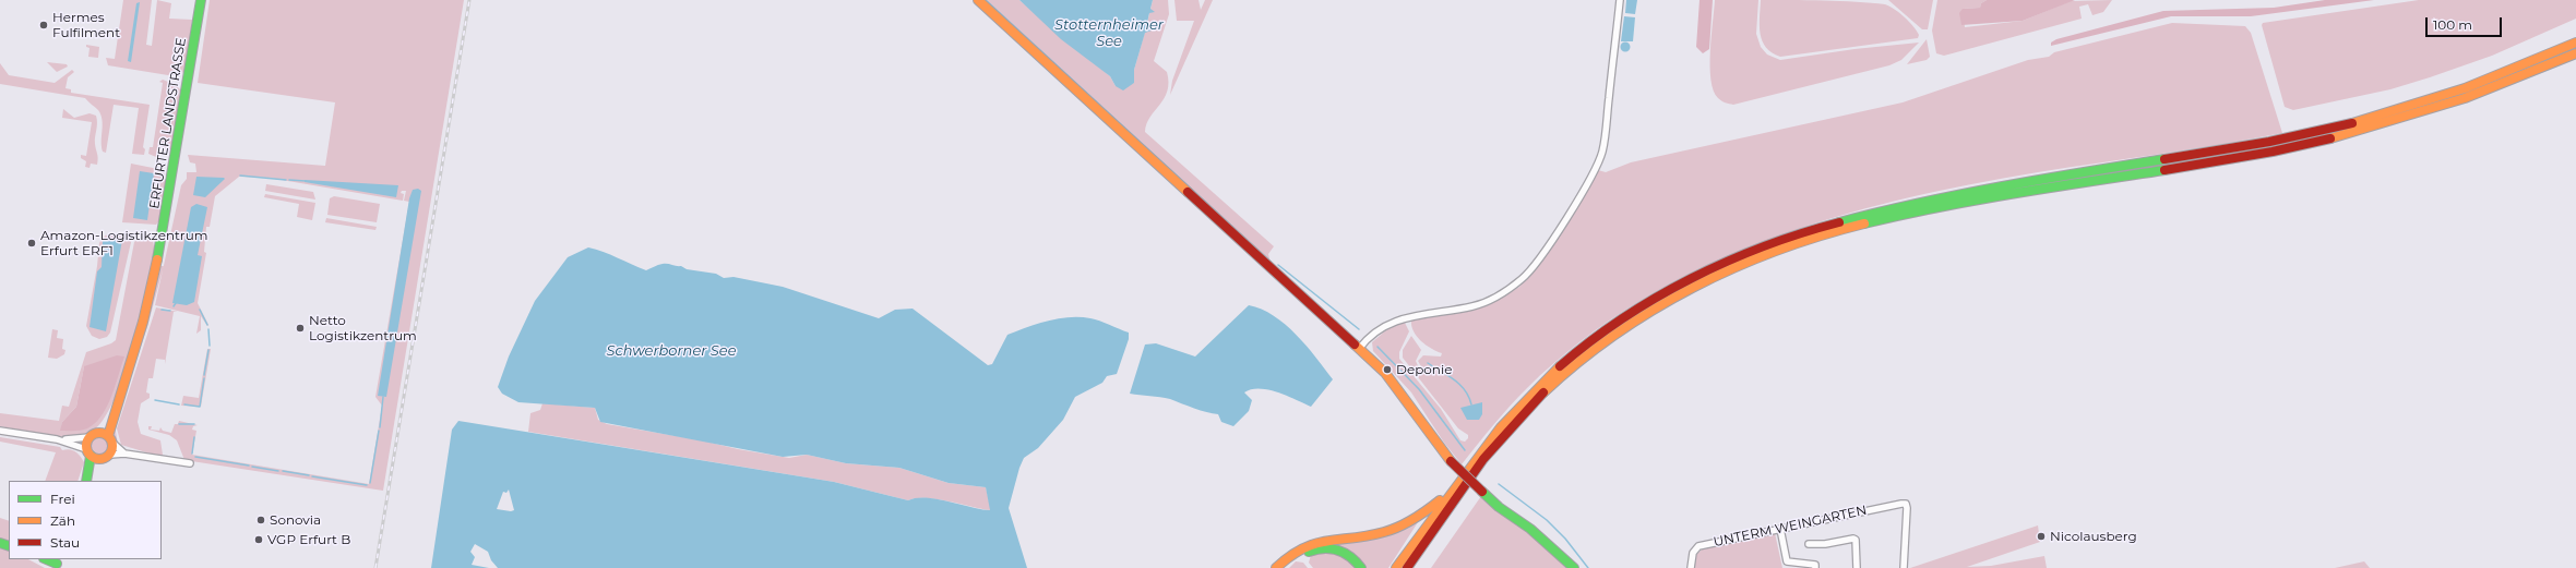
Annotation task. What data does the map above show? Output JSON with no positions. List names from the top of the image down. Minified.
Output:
{"streets":{"main road":["ERFURTER LANDSTRASSE"],"street":["UNTERM WEINGARTEN"]},"water":["Stotternheimer See","Schwerborner See"],"places":["Hermes Fulfilment","Amazon-Logistikzentrum Erfurt ERF1","Netto Logistikzentrum","Deponie","Sonovia","Nicolausberg","VGP Erfurt B"],"legend":["Frei","Zäh","Stau"],"scale_bar":"100 m"}
